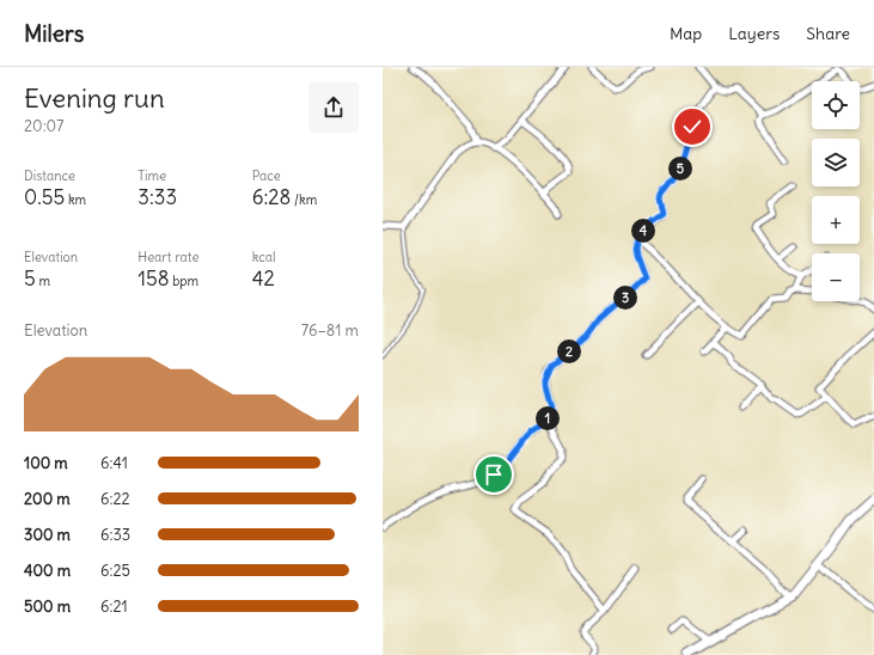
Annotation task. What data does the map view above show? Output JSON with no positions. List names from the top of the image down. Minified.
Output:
{"page":{"header":"Milers","nav":["Map","Layers","Share"],"heading":["Evening run","20:07"],"map_buttons":["+","−"],"stats":[["Distance","0.55 km"],["Time","3:33"],["Pace","6:28 /km"],["Elevation","5 m"],["Heart rate","158 bpm"],["kcal","42"]],"pins":["5","4","3","2","1"],"chart":["Elevation","76–81 m"],"list":[{"name":"100 m","note":"6:41"},{"name":"200 m","note":"6:22"},{"name":"300 m","note":"6:33"},{"name":"400 m","note":"6:25"},{"name":"500 m","note":"6:21"}]}}
